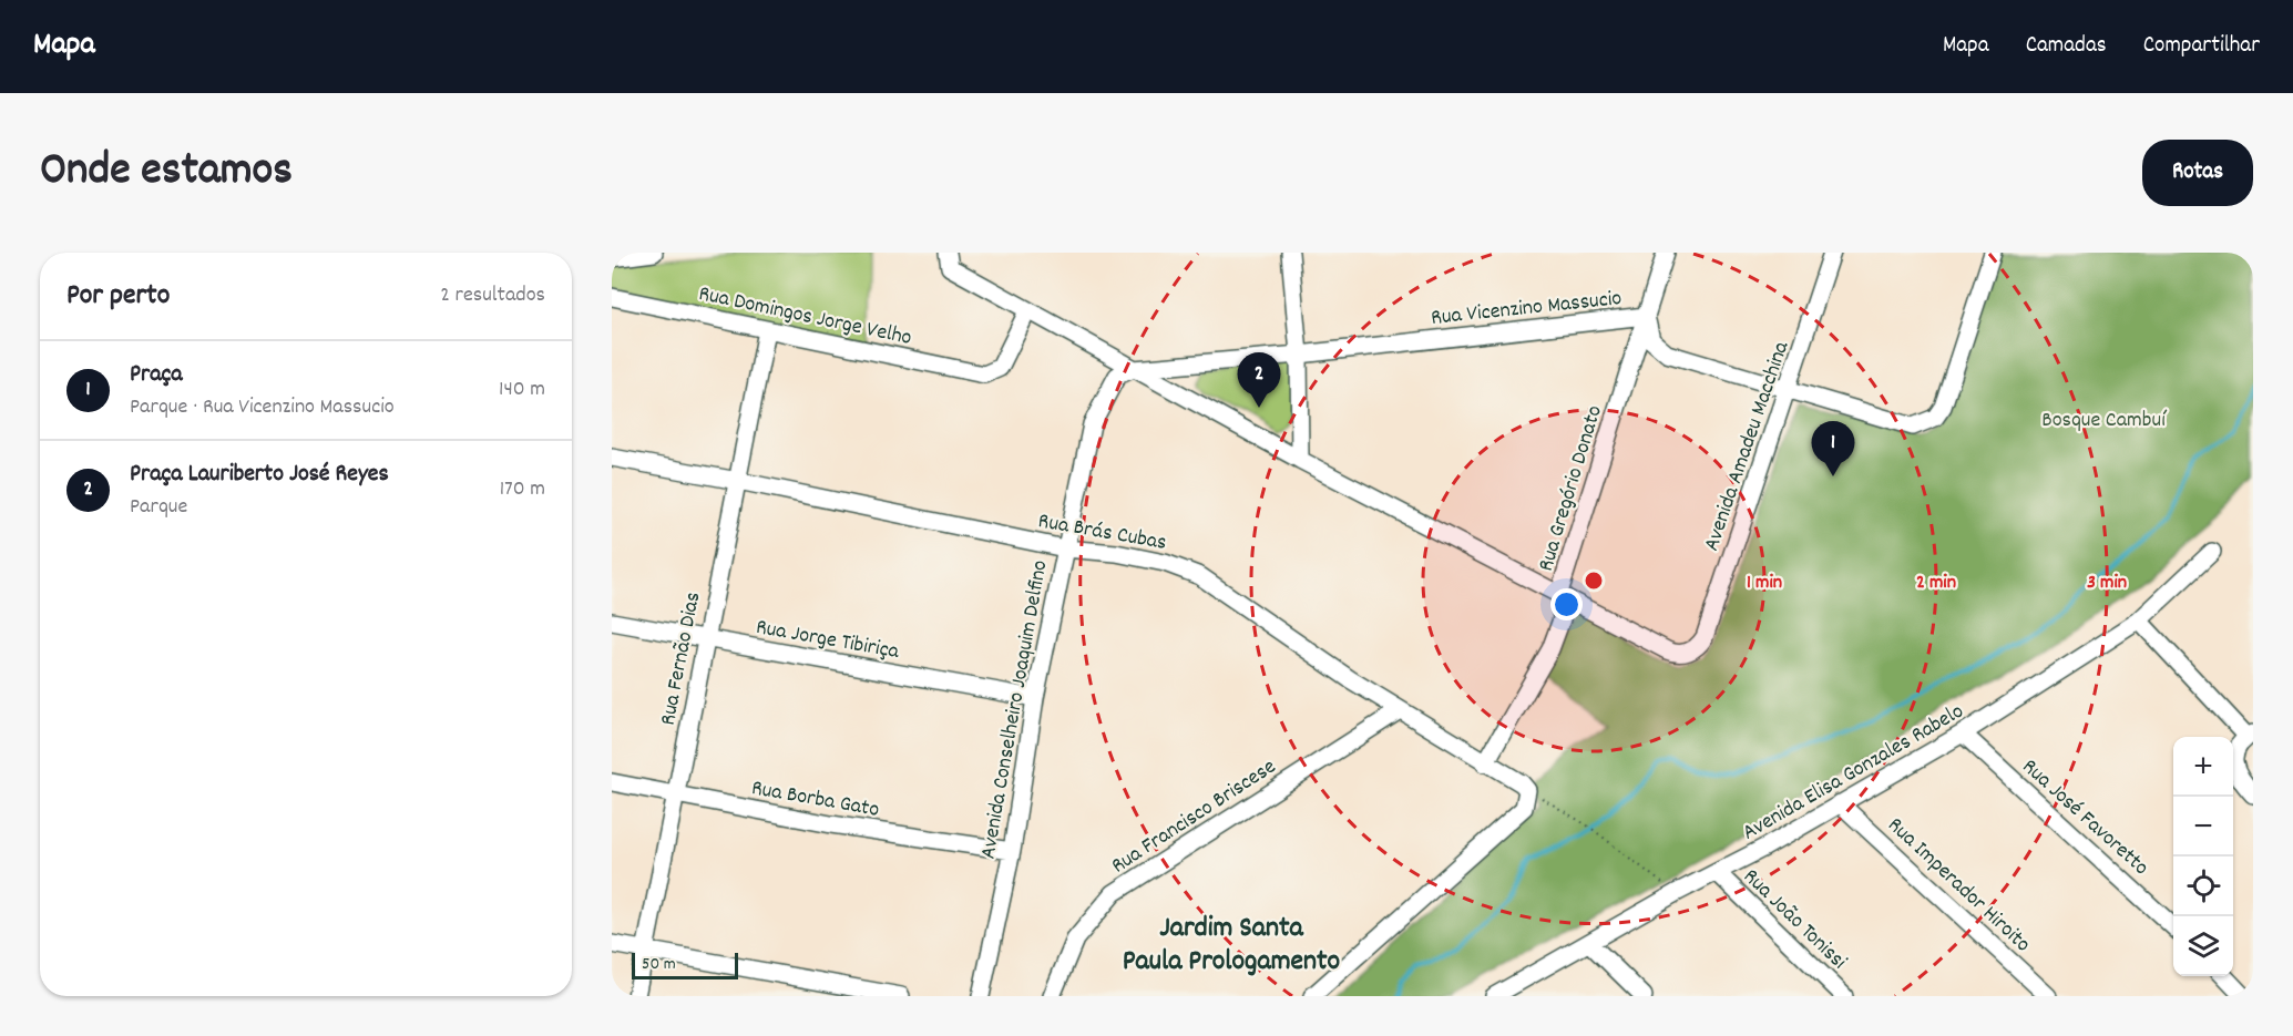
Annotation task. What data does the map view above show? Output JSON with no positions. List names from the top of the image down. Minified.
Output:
{"streets":{"street":["Rua Vicenzino Massucio","Rua Domingos Jorge Velho","Avenida Amadeu Macchina","Rua Gregório Donato","Rua Brás Cubas","Rua Jorge Tibiriça","Rua Fernão Dias","Avenida Conselheiro Joaquim Delfino","Avenida Elisa Gonzales Rabelo","Rua Borba Gato","Rua Francisco Briscese","Rua José Favoretto","Rua Imperador Hiroito","Rua João Tonissi"]},"crossings":[["Rua Vicenzino Massucio","Avenida Amadeu Macchina"],["Rua Vicenzino Massucio","Rua Gregório Donato"],["Rua Vicenzino Massucio","Avenida Conselheiro Joaquim Delfino"],["Rua Domingos Jorge Velho","Rua Fernão Dias"],["Avenida Amadeu Macchina","Rua Gregório Donato"],["Rua Gregório Donato","Rua Brás Cubas"],["Rua Brás Cubas","Rua Fernão Dias"],["Rua Brás Cubas","Avenida Conselheiro Joaquim Delfino"],["Rua Brás Cubas","Rua Francisco Briscese"],["Rua Jorge Tibiriça","Rua Fernão Dias"],["Rua Jorge Tibiriça","Avenida Conselheiro Joaquim Delfino"],["Rua Fernão Dias","Rua Borba Gato"],["Avenida Conselheiro Joaquim Delfino","Rua Borba Gato"],["Avenida Elisa Gonzales Rabelo","Rua José Favoretto"],["Avenida Elisa Gonzales Rabelo","Rua Imperador Hiroito"],["Avenida Elisa Gonzales Rabelo","Rua João Tonissi"]],"districts":["Jardim Santa Paula Prologamento"],"parks":["Bosque Cambuí"],"scale_bar":"50 m","page":{"header":"Mapa","nav":["Mapa","Camadas","Compartilhar"],"title":"Onde estamos","buttons":"Rotas","heading":["Por perto","2 resultados"],"list":[{"mark":"1","name":"Praça","note":"Parque · Rua Vicenzino Massucio","value":"140 m"},{"mark":"2","name":"Praça Lauriberto José Reyes","note":"Parque","value":"170 m"}],"pins":["2","1"],"map_buttons":["+","−"],"scale":"50 m"},"rings":["1 min","2 min","3 min"]}
